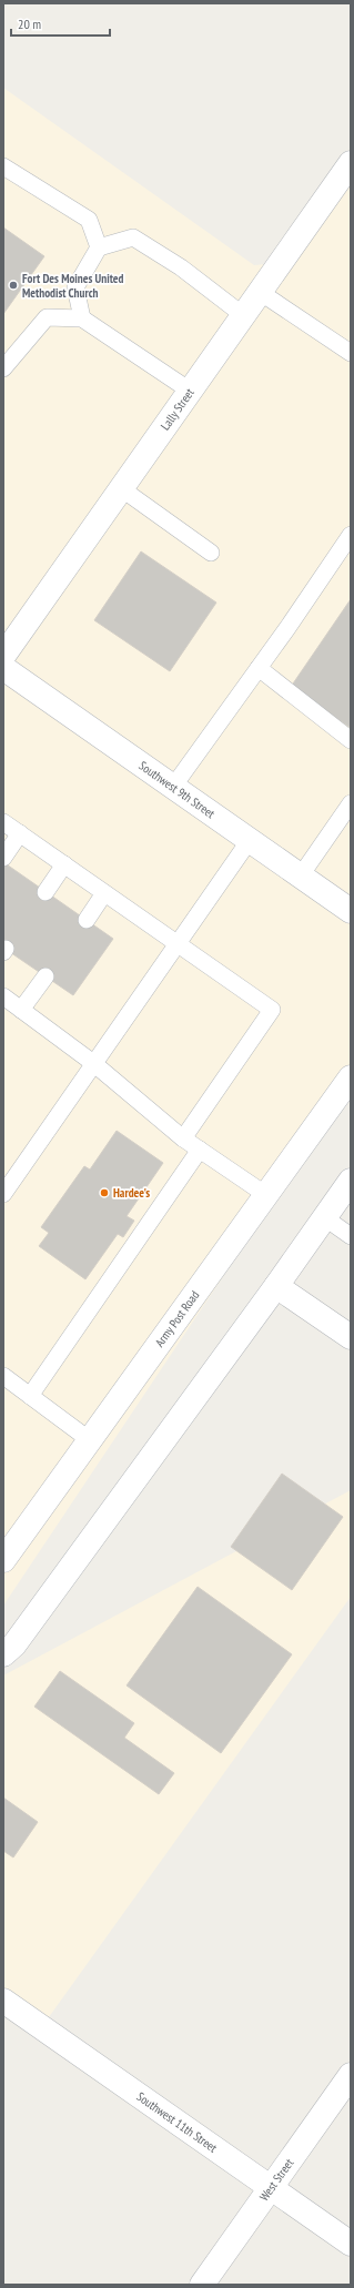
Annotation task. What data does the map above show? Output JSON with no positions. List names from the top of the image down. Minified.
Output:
{"streets":{"main road":["Lally Street","Southwest 9th Street","Army Post Road","Southwest 11th Street","West Street"]},"crossings":[["Southwest 11th Street","West Street"]],"places":["Fort Des Moines United Methodist Church","Hardee's"],"scale_bar":"20 m"}
